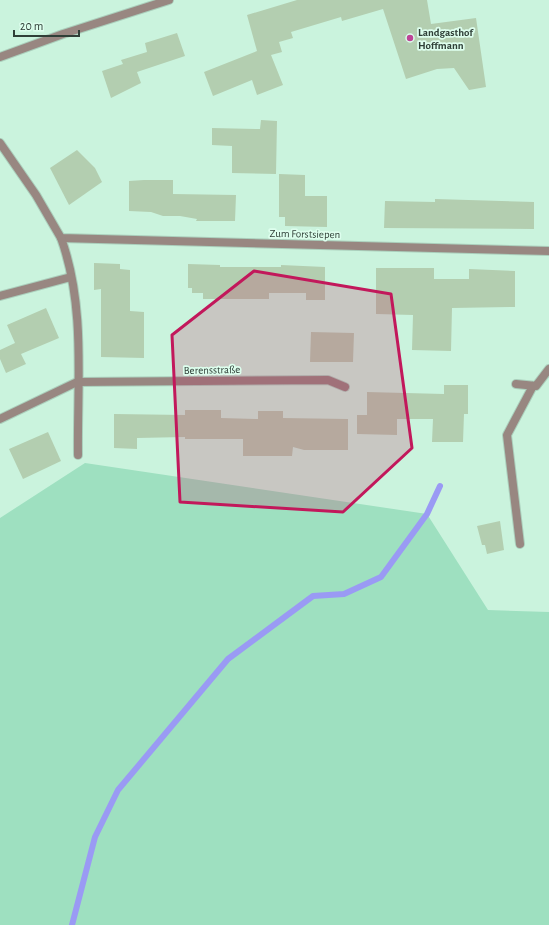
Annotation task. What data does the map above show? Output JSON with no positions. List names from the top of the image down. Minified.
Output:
{"streets":{"street":["Zum Forstsiepen","Berensstraße"]},"places":["Landgasthof Hoffmann"],"scale_bar":"20 m"}
